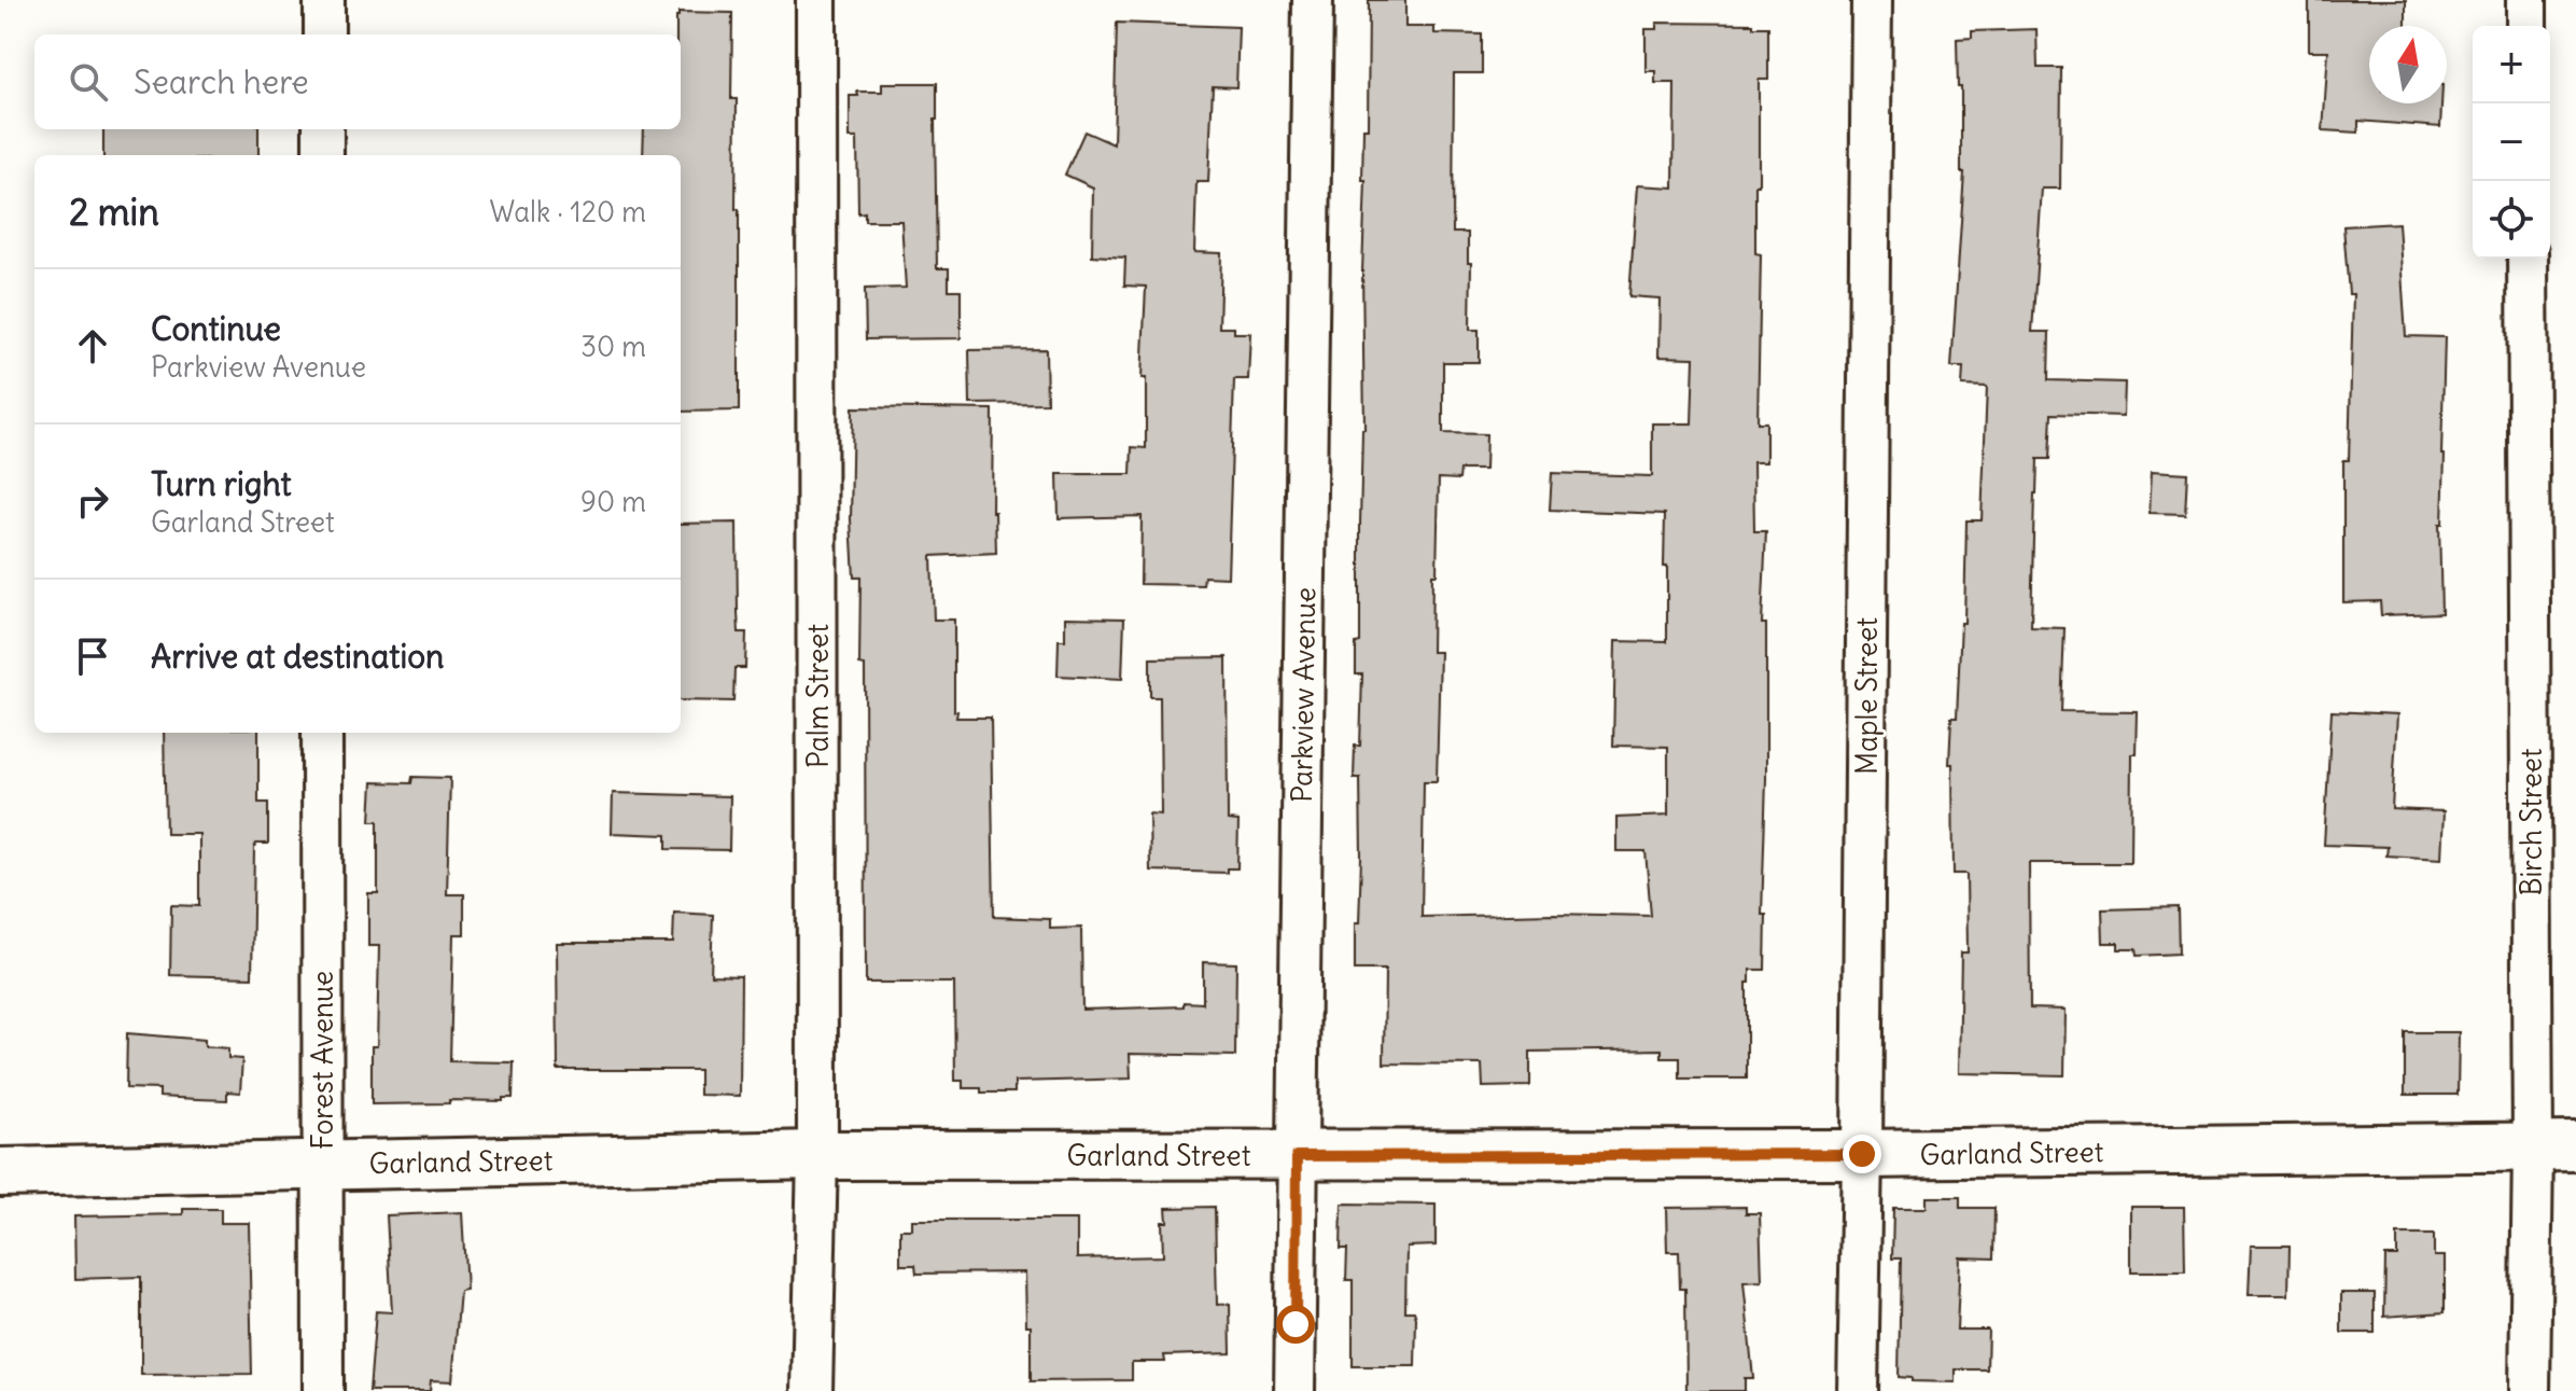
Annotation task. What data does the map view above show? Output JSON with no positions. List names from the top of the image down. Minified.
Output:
{"streets":{"street":["Parkview Avenue","Palm Street","Maple Street","Birch Street","Forest Avenue","Garland Street"]},"crossings":[["Parkview Avenue","Garland Street"],["Palm Street","Garland Street"],["Maple Street","Garland Street"],["Birch Street","Garland Street"],["Forest Avenue","Garland Street"]],"north":"top","page":{"map_buttons":["+","−"],"search":"Search here","heading":["2 min","Walk · 120 m"],"list":[["Continue","Parkview Avenue","30 m"],["Turn right","Garland Street","90 m"],"Arrive at destination"]}}
